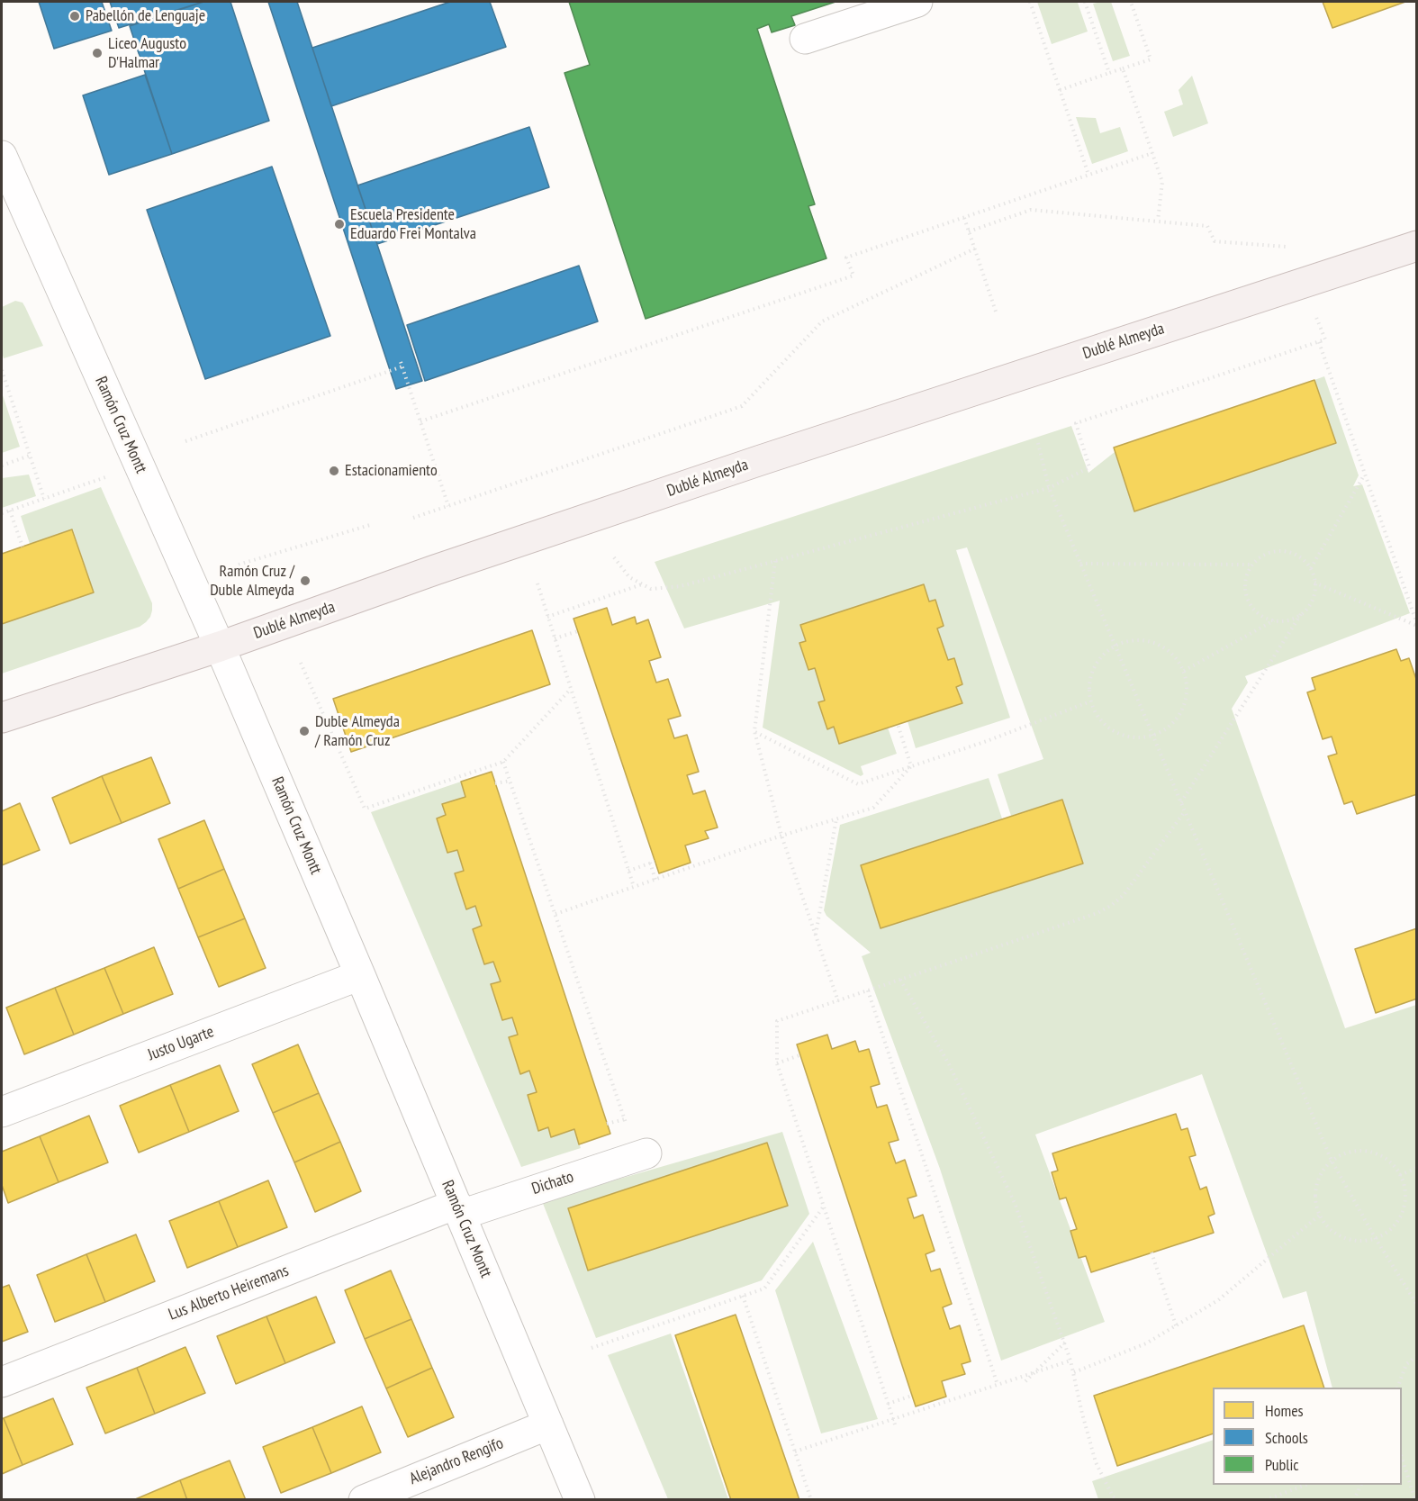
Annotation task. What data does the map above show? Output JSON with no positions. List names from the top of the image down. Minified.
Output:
{"streets":{"main road":["Dublé Almeyda"],"street":["Ramón Cruz Montt","Justo Ugarte","Dichato","Lus Alberto Heiremans","Alejandro Rengifo"]},"crossings":[["Dublé Almeyda","Ramón Cruz Montt"],["Ramón Cruz Montt","Justo Ugarte"],["Ramón Cruz Montt","Dichato"],["Ramón Cruz Montt","Lus Alberto Heiremans"],["Ramón Cruz Montt","Alejandro Rengifo"],["Dichato","Lus Alberto Heiremans"]],"places":["Pabellón de Lenguaje","Liceo Augusto D'Halmar","Escuela Presidente Eduardo Frei Montalva","Estacionamiento","Ramón Cruz / Duble Almeyda","Duble Almeyda / Ramón Cruz"],"legend":["Homes","Schools","Public"]}
